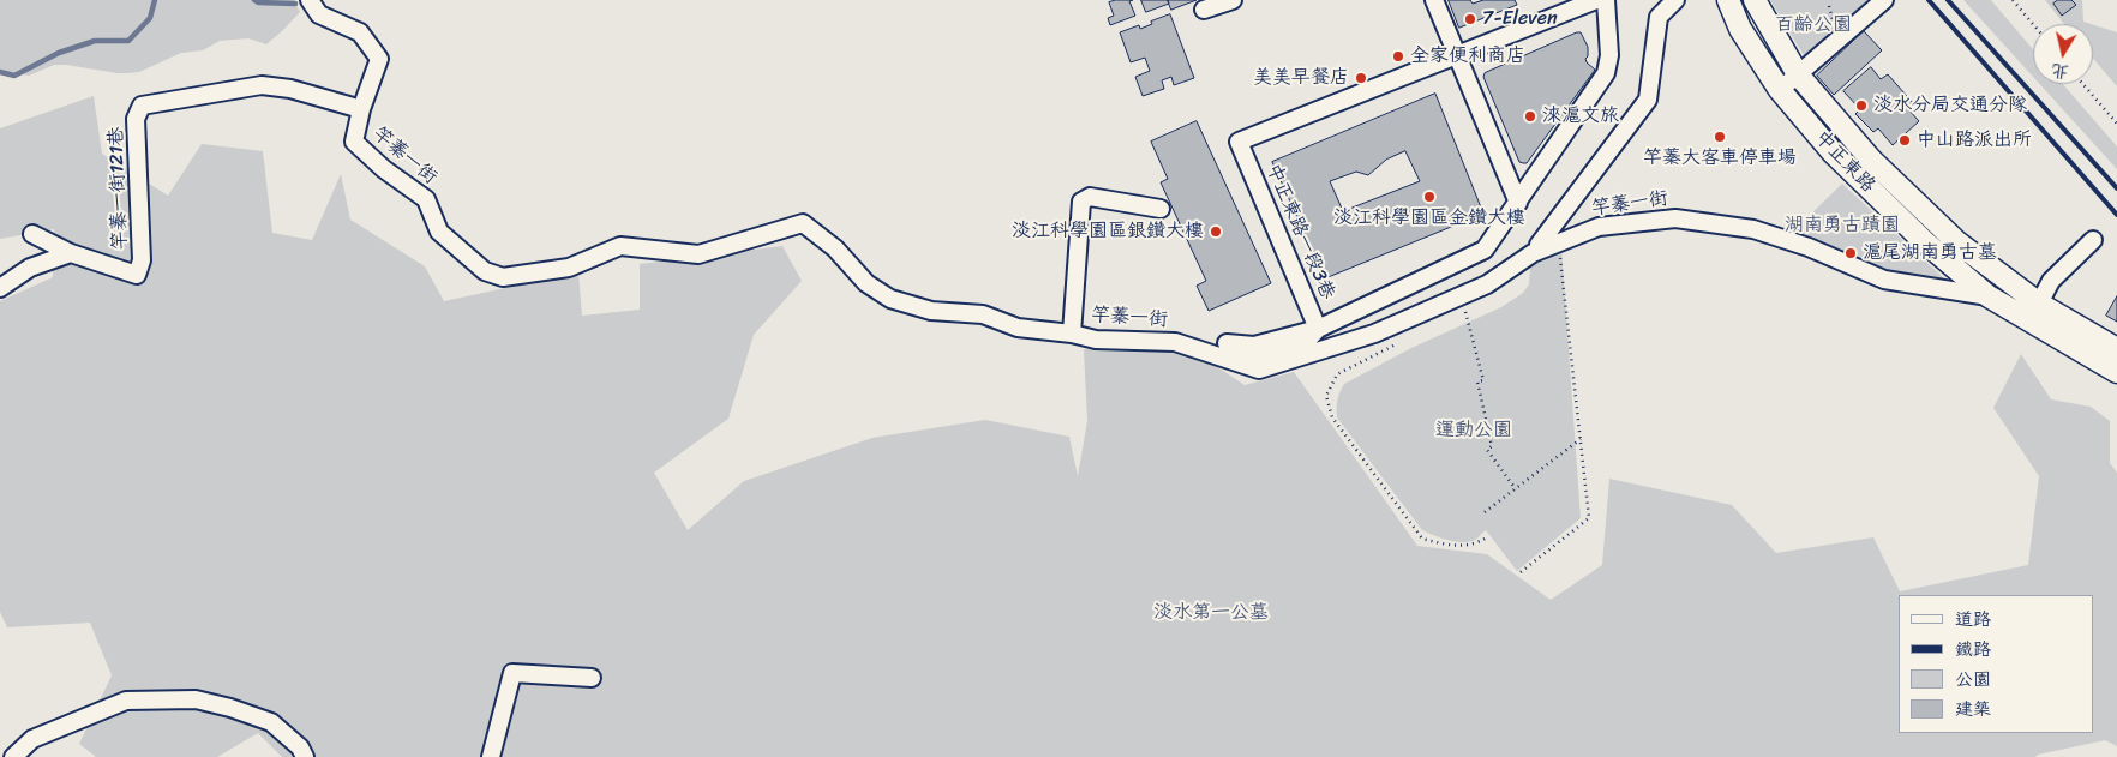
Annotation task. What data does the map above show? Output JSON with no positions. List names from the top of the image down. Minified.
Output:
{"streets":{"main road":["中正東路"],"street":["竿蓁一街","竿蓁一街121巷","中正東路一段3巷"]},"crossings":[["竿蓁一街","中正東路"],["竿蓁一街","竿蓁一街121巷"]],"parks":["百齡公園","湖南勇古蹟園","運動公園","淡水第一公墓"],"places":["7-Eleven","全家便利商店","美美早餐店","淡水分局交通分隊","淶滬文旅","竿蓁大客車停車場","中山路派出所","淡江科學園區金鑽大樓","淡江科學園區銀鑽大樓","滬尾湖南勇古墓"],"legend":["道路","鐵路","公園","建築"],"north":"bottom"}
